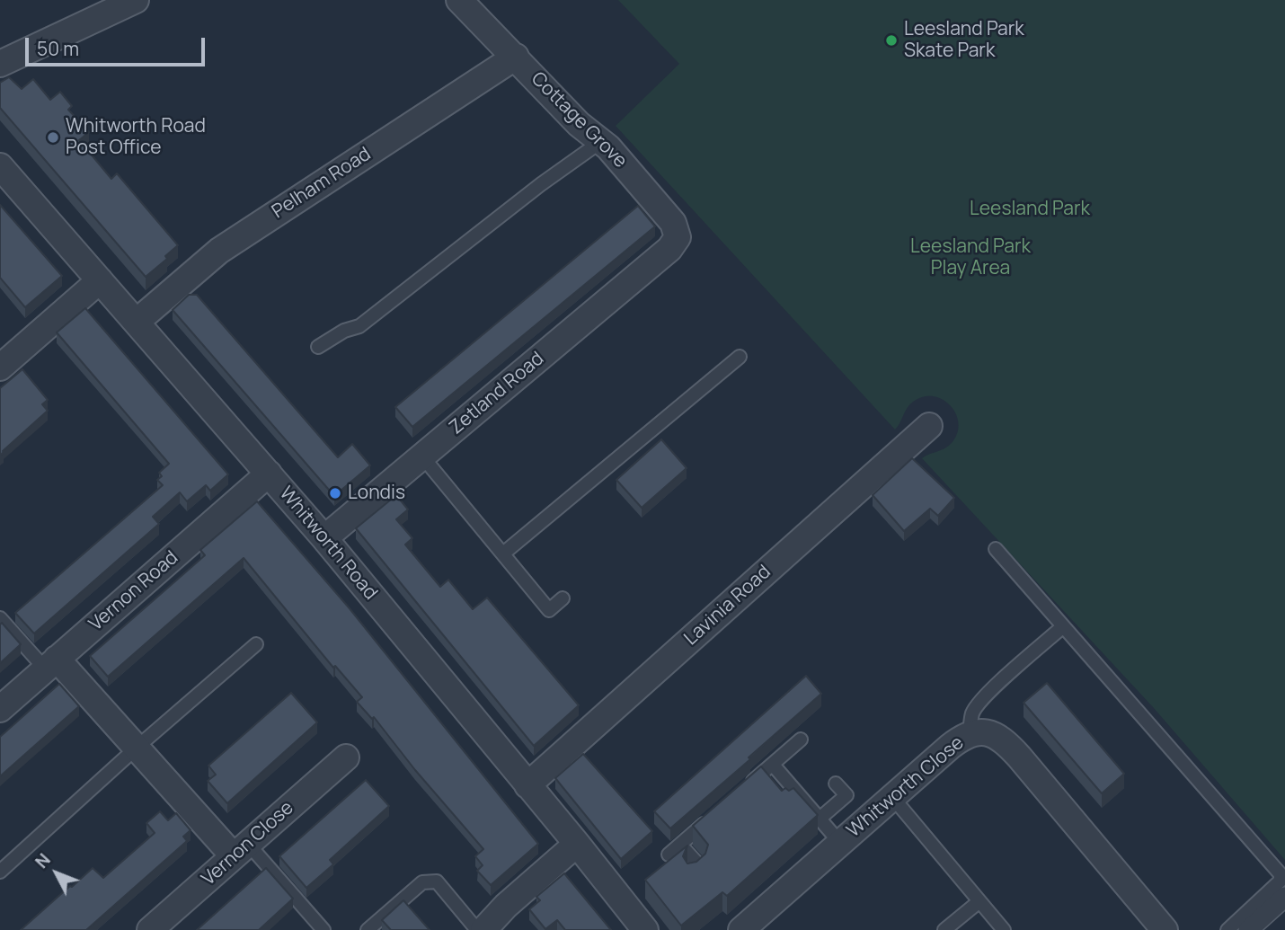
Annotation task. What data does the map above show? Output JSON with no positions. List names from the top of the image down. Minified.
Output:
{"streets":{"street":["Cottage Grove","Pelham Road","Zetland Road","Whitworth Road","Vernon Road","Lavinia Road","Whitworth Close","Vernon Close"]},"crossings":[["Cottage Grove","Pelham Road"],["Cottage Grove","Zetland Road"],["Pelham Road","Whitworth Road"],["Zetland Road","Whitworth Road"],["Whitworth Road","Vernon Road"],["Whitworth Road","Lavinia Road"]],"parks":["Leesland Park","Leesland Park Play Area"],"places":["Leesland Park Skate Park","Whitworth Road Post Office","Londis"],"scale_bar":"50 m","north":"top left"}
